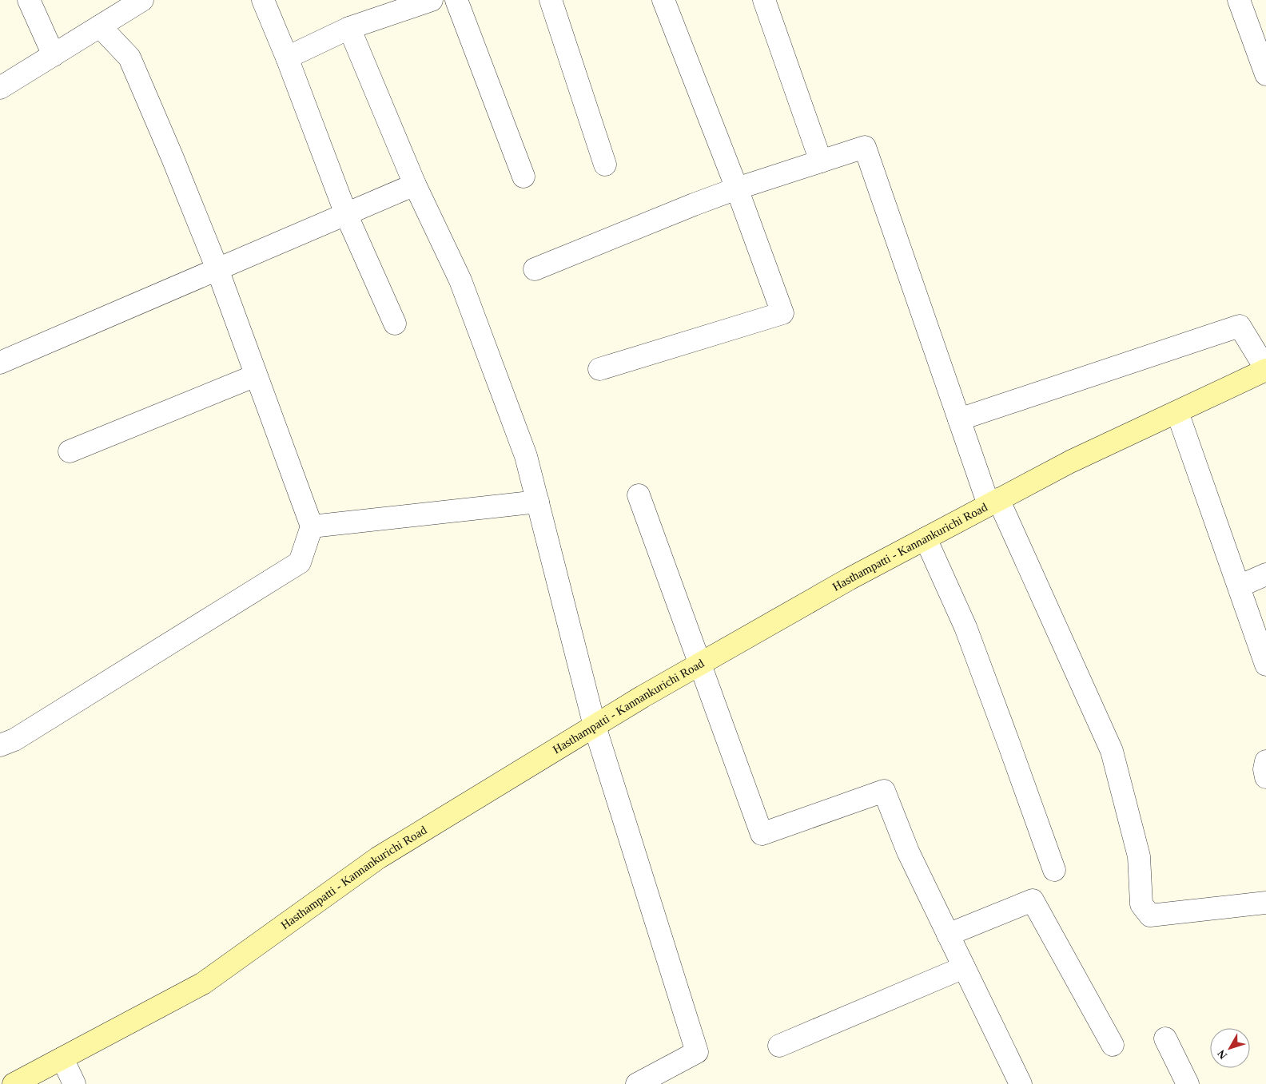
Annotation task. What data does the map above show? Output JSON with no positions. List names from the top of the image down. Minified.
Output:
{"streets":{"main road":["Hasthampatti - Kannankurichi Road"]},"north":"bottom left"}
